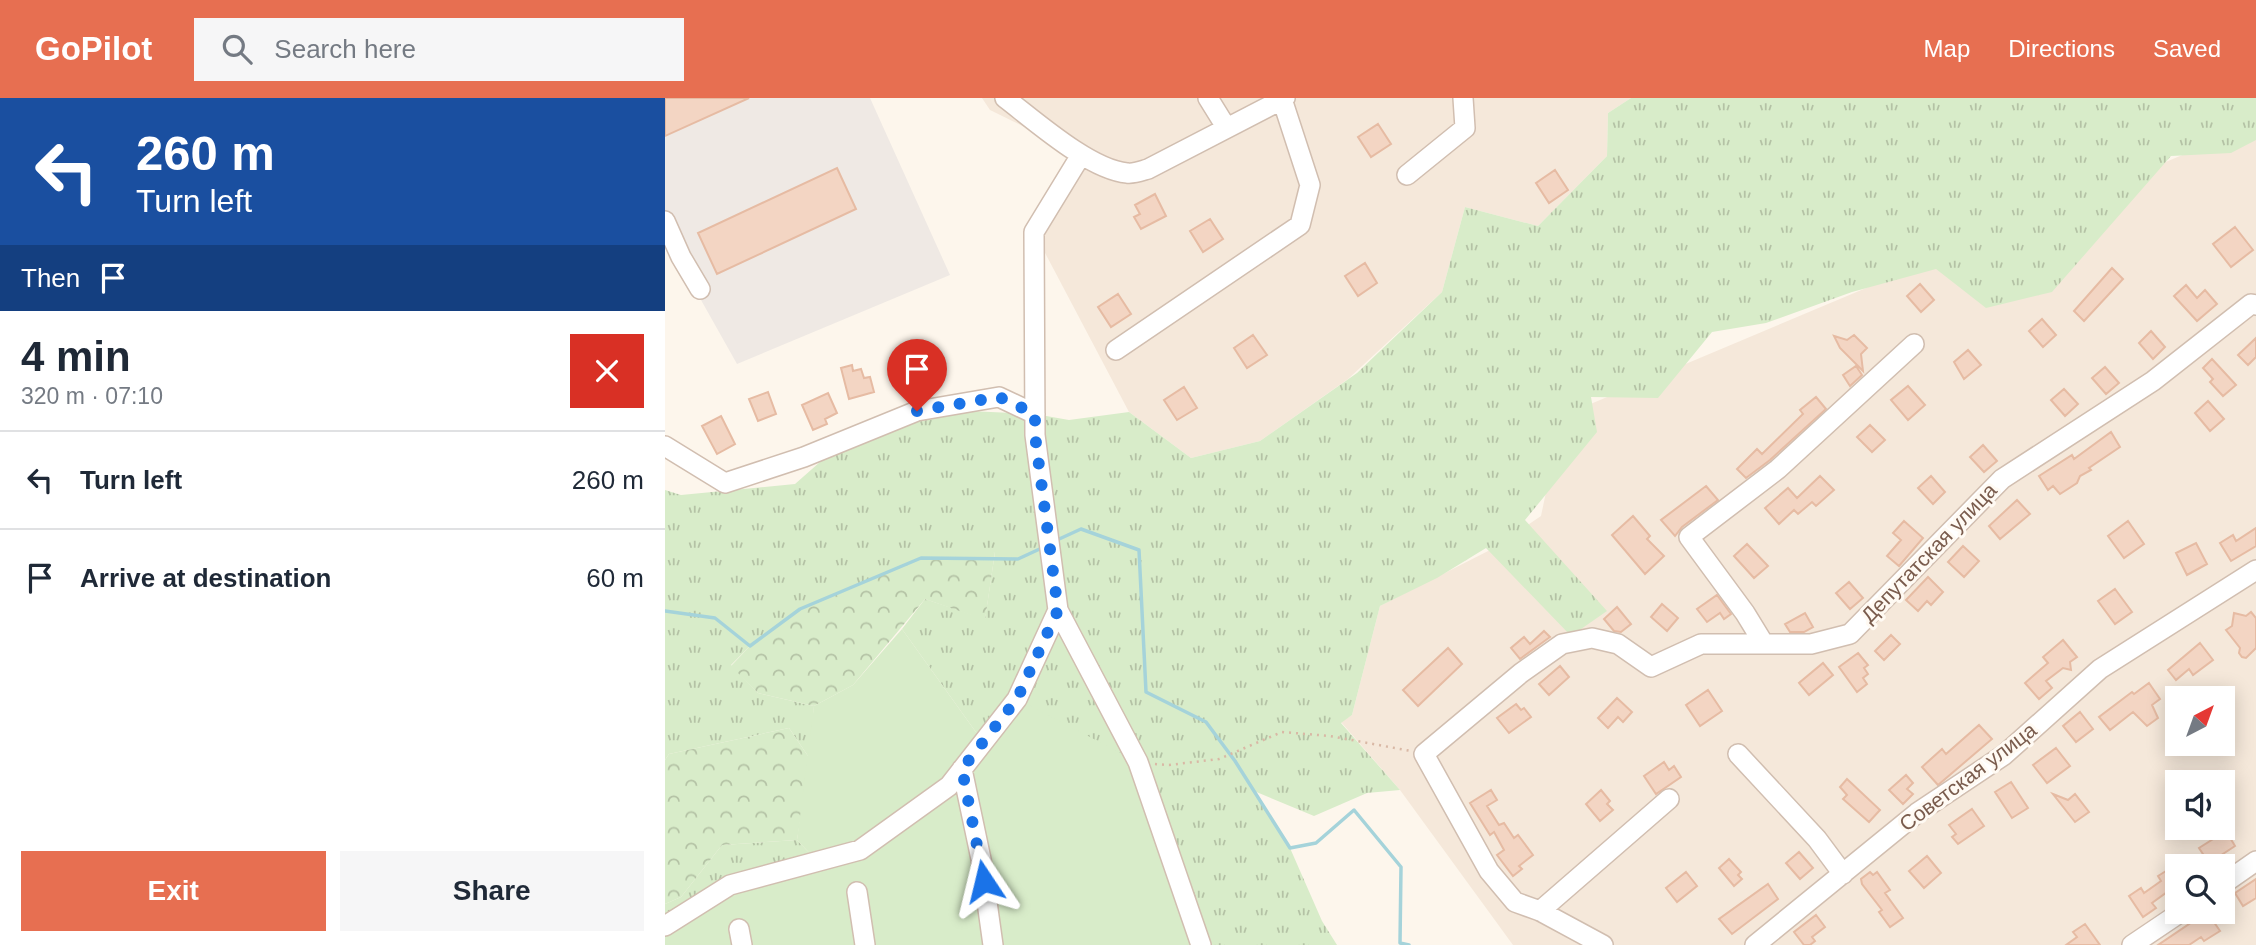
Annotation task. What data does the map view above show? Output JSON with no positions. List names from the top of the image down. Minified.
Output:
{"streets":{"street":["Депутатская улица","Советская улица"]},"north":"top right","page":{"header":"GoPilot","search":"Search here","nav":["Map","Directions","Saved"],"turn":["260 m","Turn left"],"then":"Then","heading":["4 min","320 m · 07:10"],"list":[{"name":"Turn left","value":"260 m"},{"name":"Arrive at destination","value":"60 m"}],"buttons":["Exit","Share"]}}
